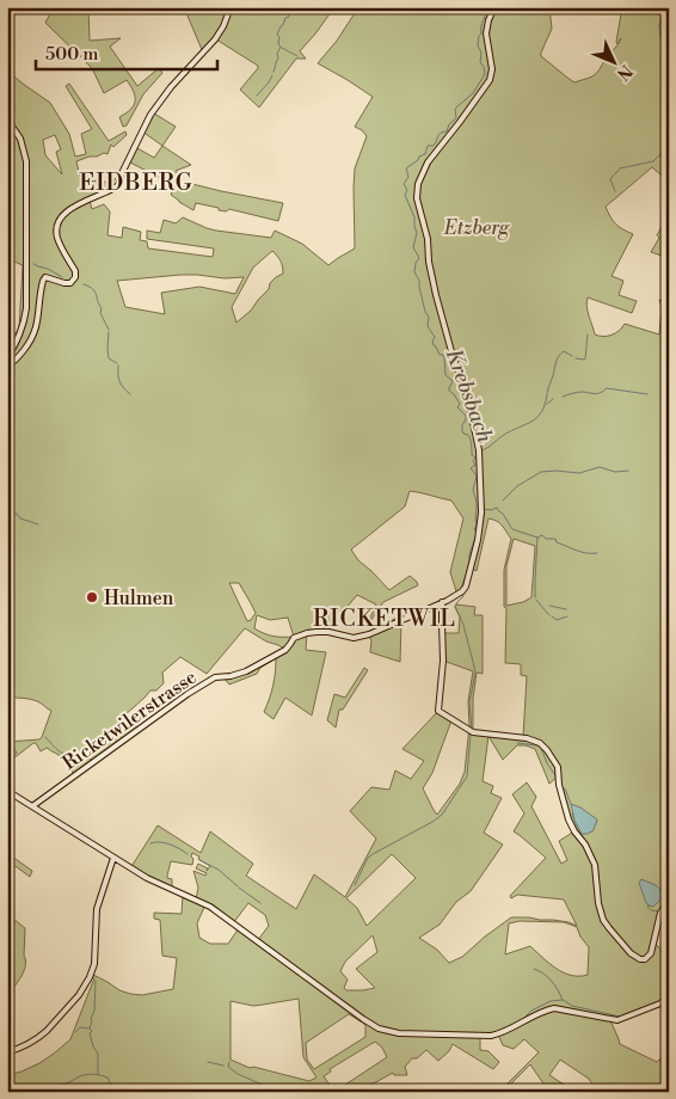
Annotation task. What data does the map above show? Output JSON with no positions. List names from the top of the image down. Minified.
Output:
{"streets":{"street":["Ricketwilerstrasse"]},"districts":["EIDBERG","RICKETWIL"],"water":["Krebsbach"],"parks":["Etzberg"],"places":["Hulmen"],"scale_bar":"500 m","north":"bottom right"}
